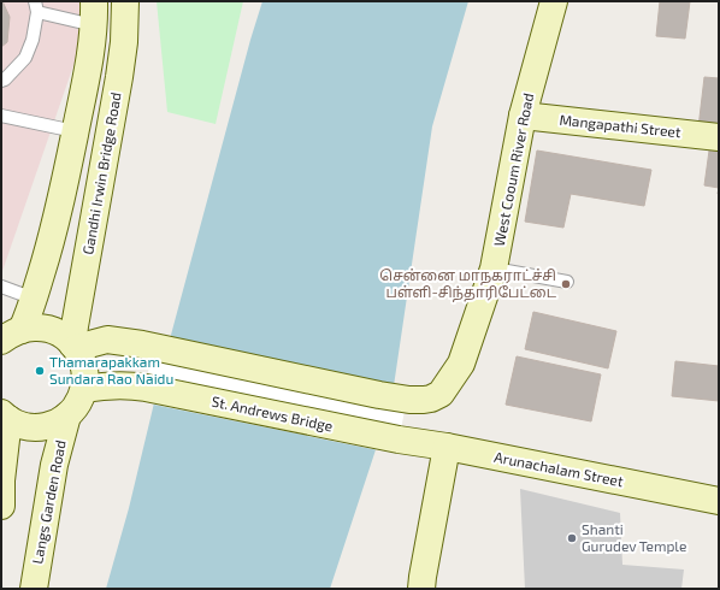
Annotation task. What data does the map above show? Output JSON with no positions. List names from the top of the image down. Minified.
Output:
{"streets":{"main road":["Mangapathi Street","West Cooum River Road","Gandhi Irwin Bridge Road","St. Andrews Bridge","Arunachalam Street","Langs Garden Road"]},"crossings":[["Mangapathi Street","West Cooum River Road"],["St. Andrews Bridge","Arunachalam Street"]],"places":["சென்னை மாநகராட்ச்சி பள்ளி-சிந்தாரிபேட்டை","Thamarapakkam Sundara Rao Naidu","Shanti Gurudev Temple"]}
